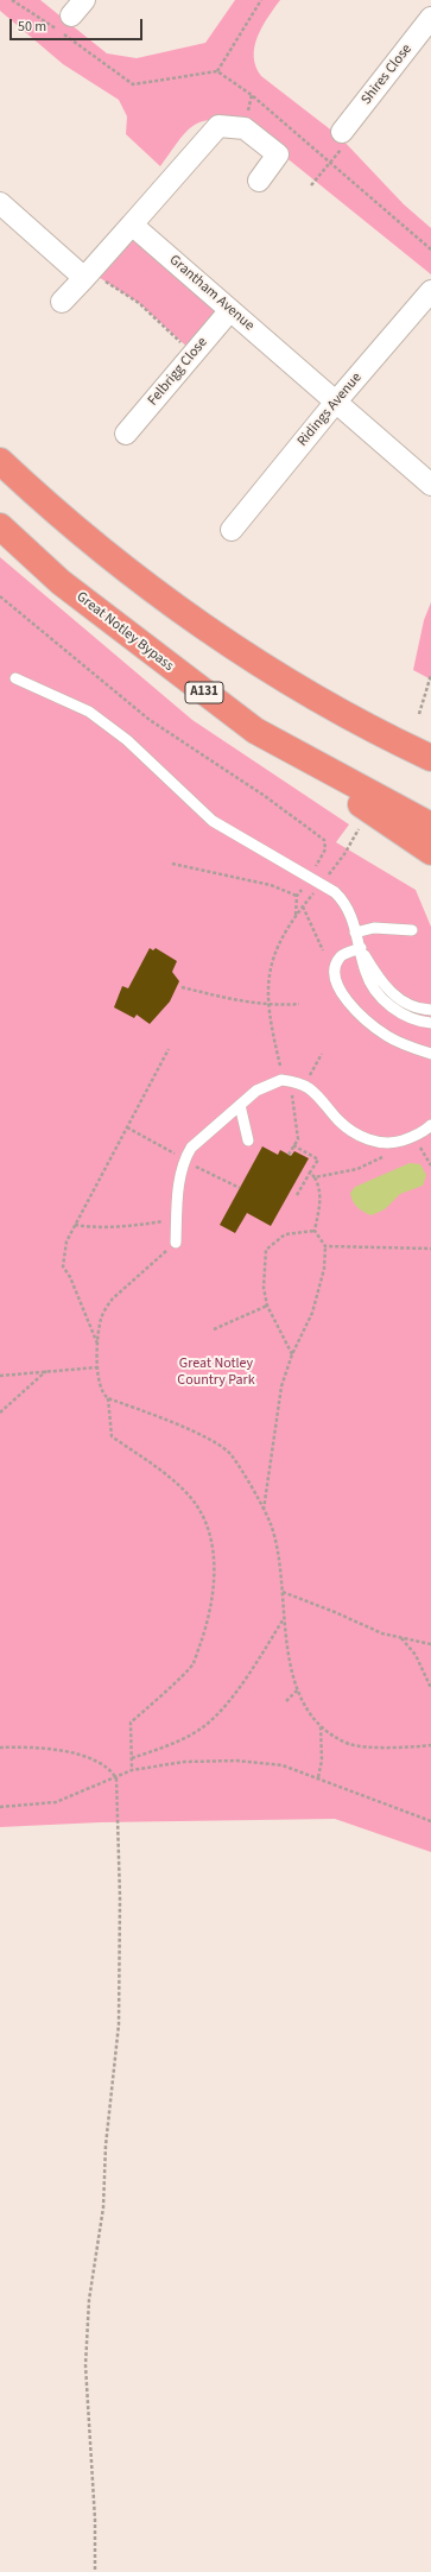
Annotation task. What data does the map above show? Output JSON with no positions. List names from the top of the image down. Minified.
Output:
{"streets":{"highway":["Great Notley Bypass","A131"],"street":["Shires Close","Grantham Avenue","Felbrigg Close","Ridings Avenue"]},"crossings":[["Grantham Avenue","Felbrigg Close"],["Grantham Avenue","Ridings Avenue"]],"parks":["Great Notley Country Park"],"scale_bar":"50 m"}
